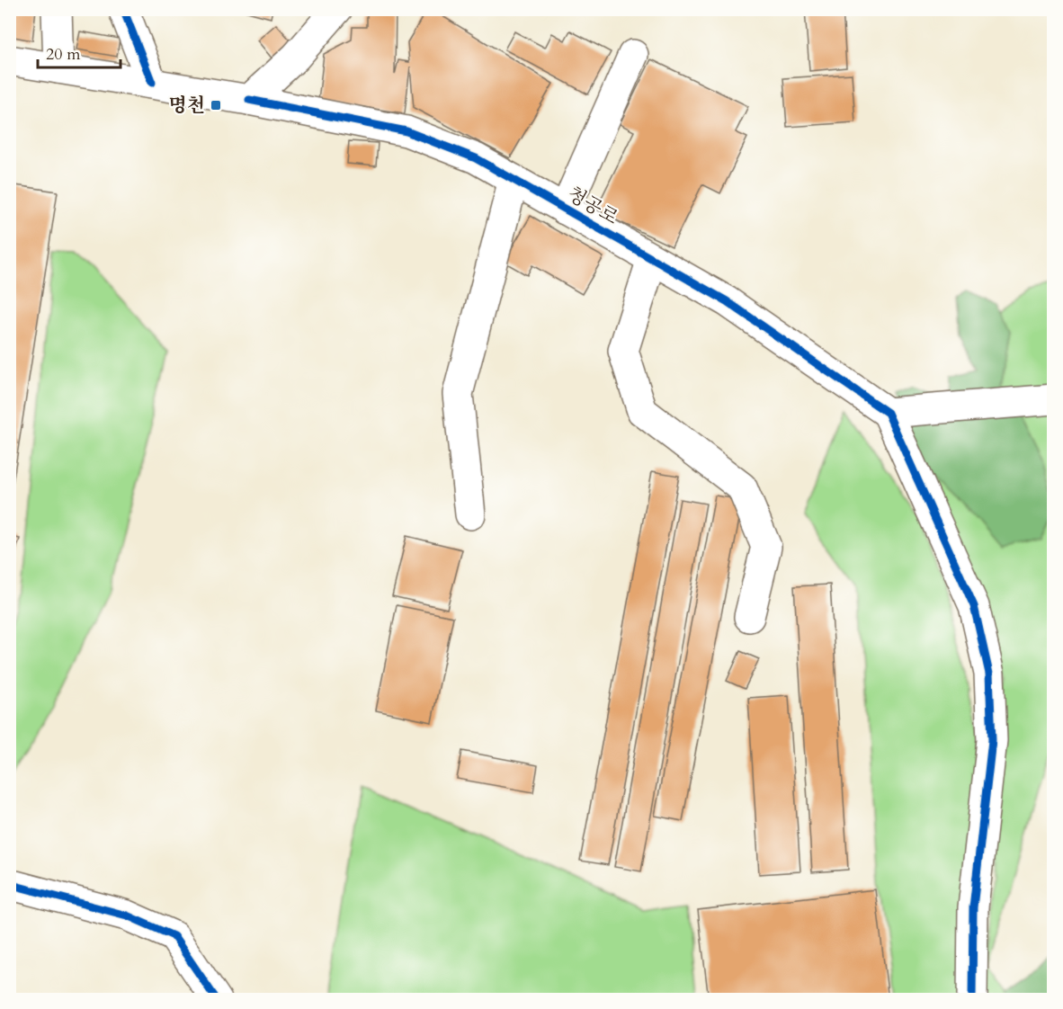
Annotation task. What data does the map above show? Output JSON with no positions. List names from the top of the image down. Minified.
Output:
{"streets":{"street":["청공로"]},"places":{"transit":["명천"]},"scale_bar":"20 m"}
